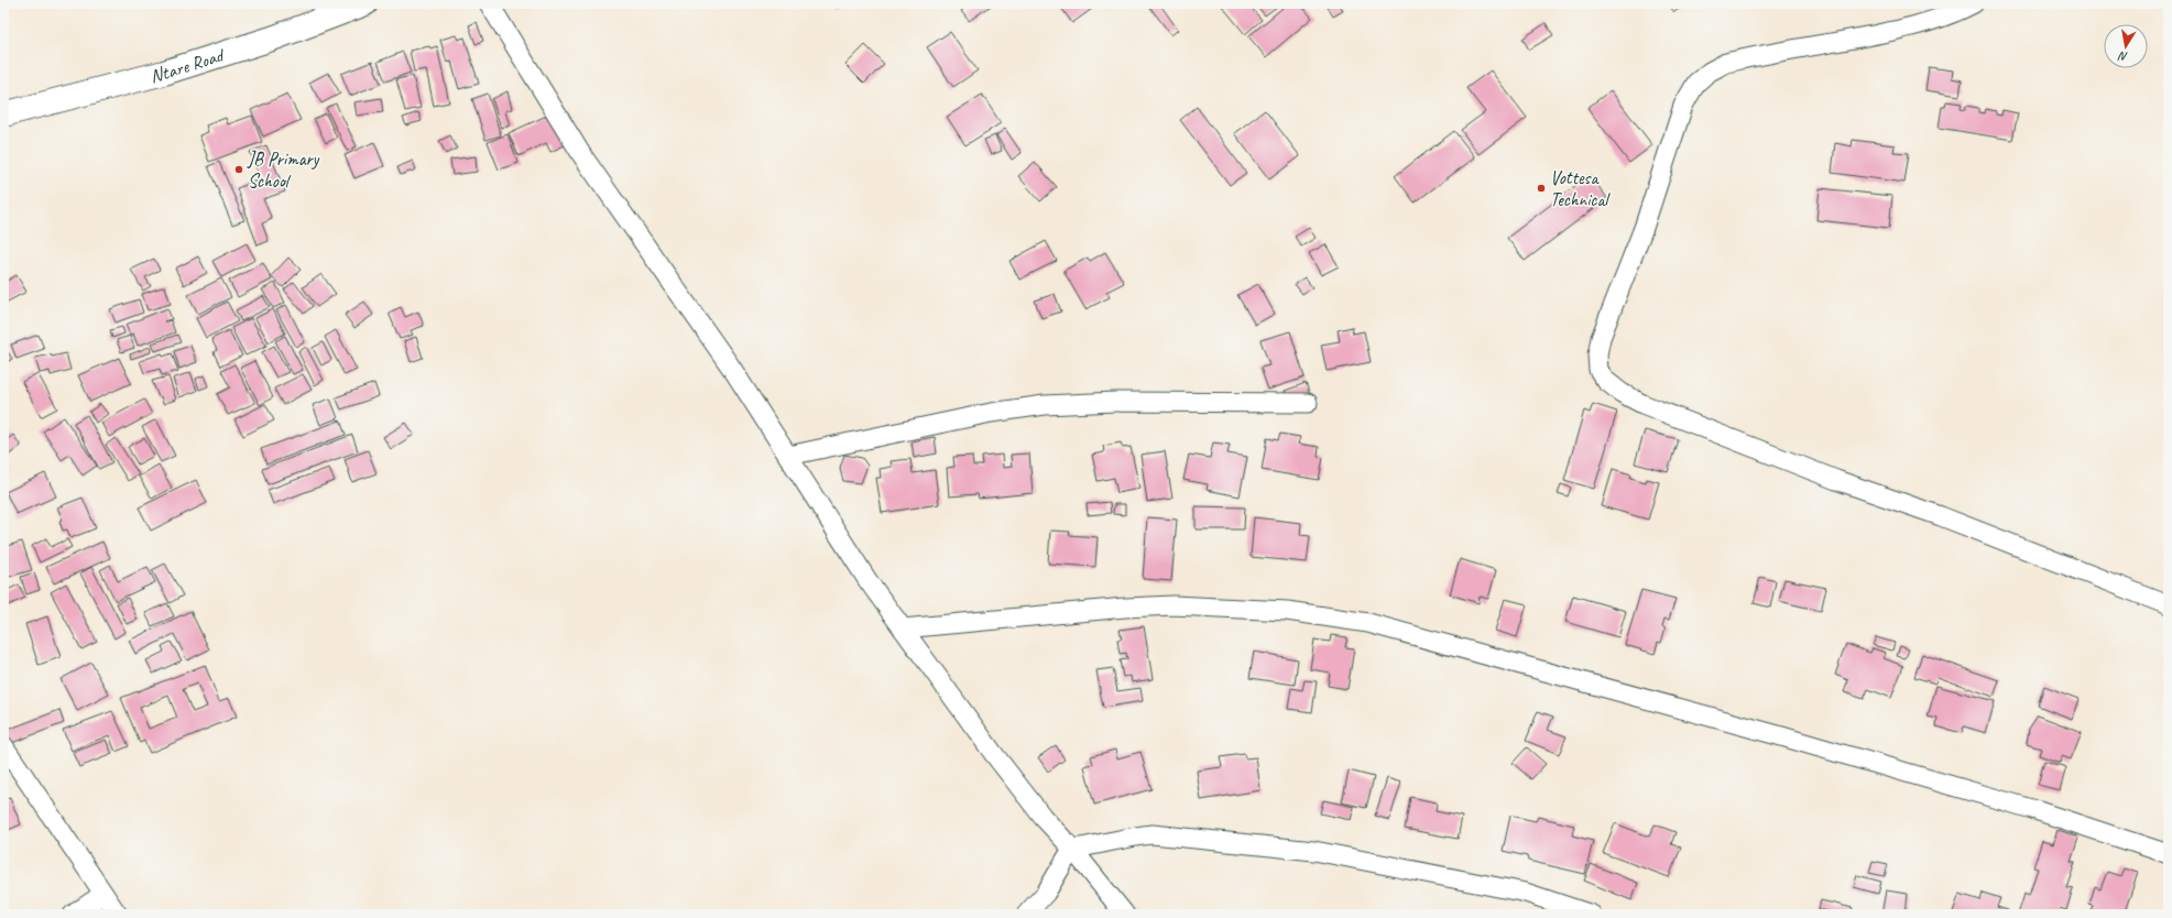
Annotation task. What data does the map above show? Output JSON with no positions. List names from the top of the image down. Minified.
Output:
{"streets":{"main road":["Ntare Road"]},"places":["JB Primary School","Vottesa Technical"],"north":"bottom"}
